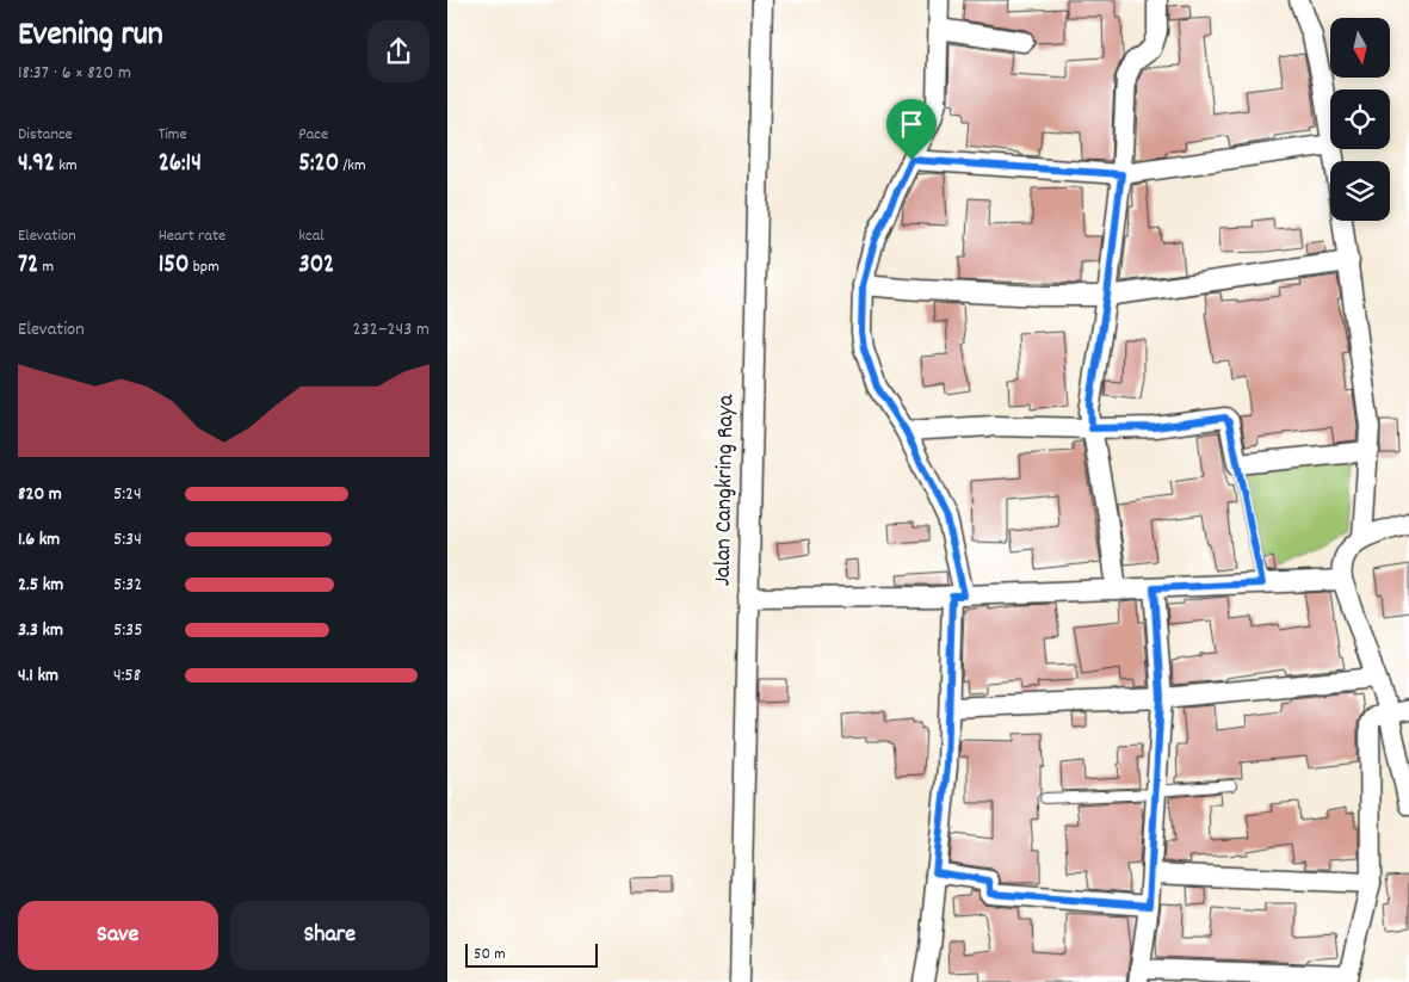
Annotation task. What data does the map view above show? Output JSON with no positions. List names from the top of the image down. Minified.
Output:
{"streets":{"street":["Jalan Cangkring Raya"]},"scale_bar":"50 m","north":"bottom","page":{"heading":["Evening run","18:37 · 6 × 820 m"],"stats":[["Distance","4.92 km"],["Time","26:14"],["Pace","5:20 /km"],["Elevation","72 m"],["Heart rate","150 bpm"],["kcal","302"]],"chart":["Elevation","232–243 m"],"list":[{"name":"820 m","note":"5:24"},{"name":"1.6 km","note":"5:34"},{"name":"2.5 km","note":"5:32"},{"name":"3.3 km","note":"5:35"},{"name":"4.1 km","note":"4:58"}],"buttons":["Save","Share"],"scale":"50 m"}}
